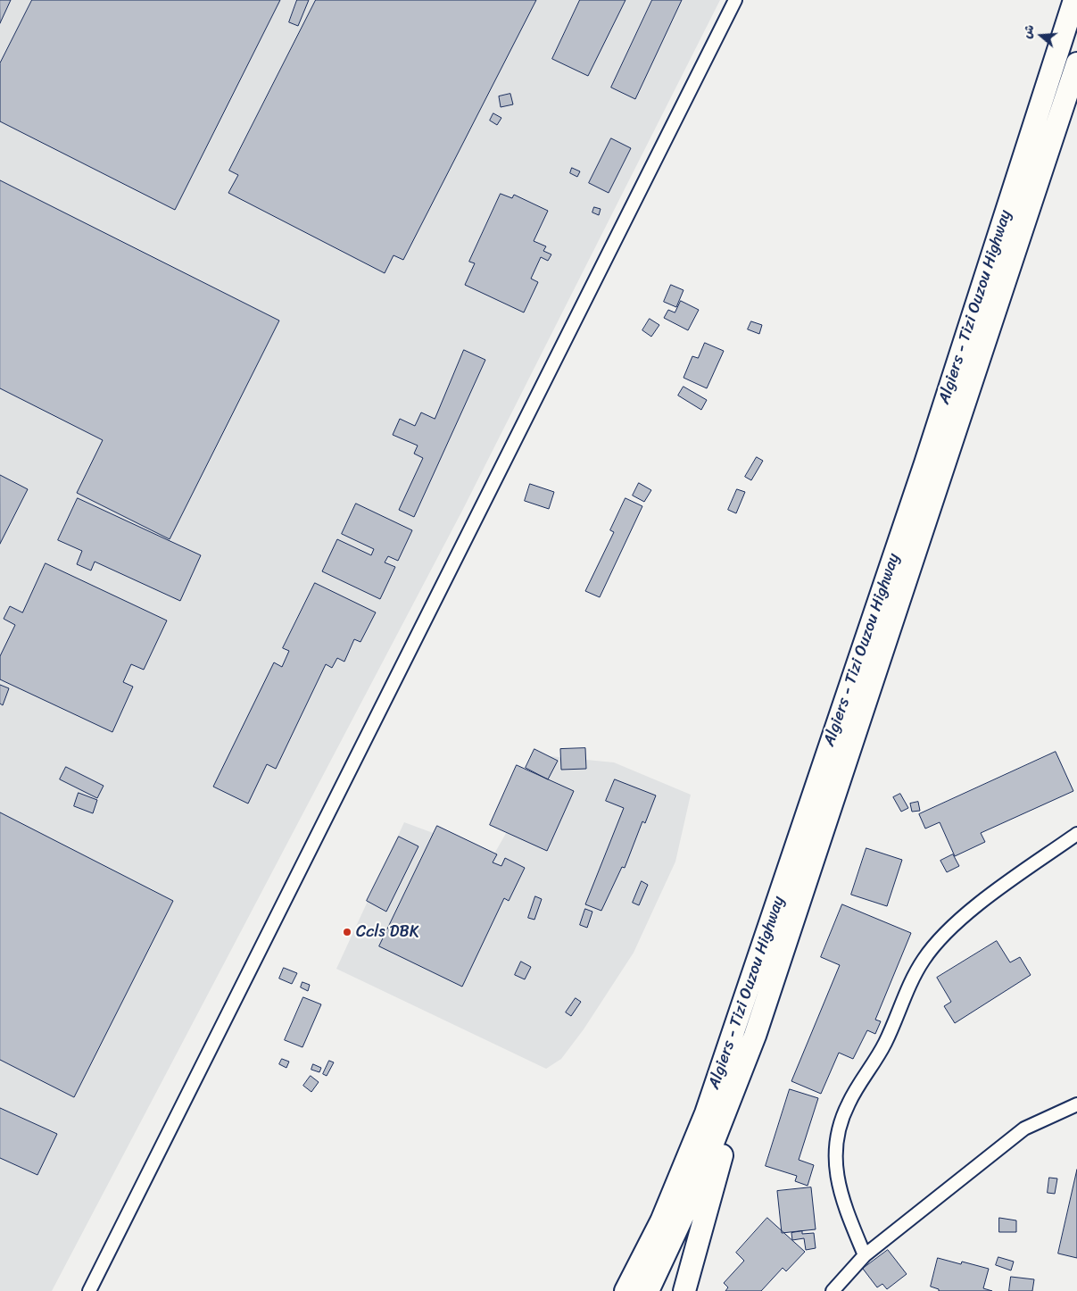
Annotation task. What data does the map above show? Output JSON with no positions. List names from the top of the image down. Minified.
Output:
{"streets":{"highway":["Algiers - Tizi Ouzou Highway"]},"places":["Ccls DBK"],"north":"left"}
